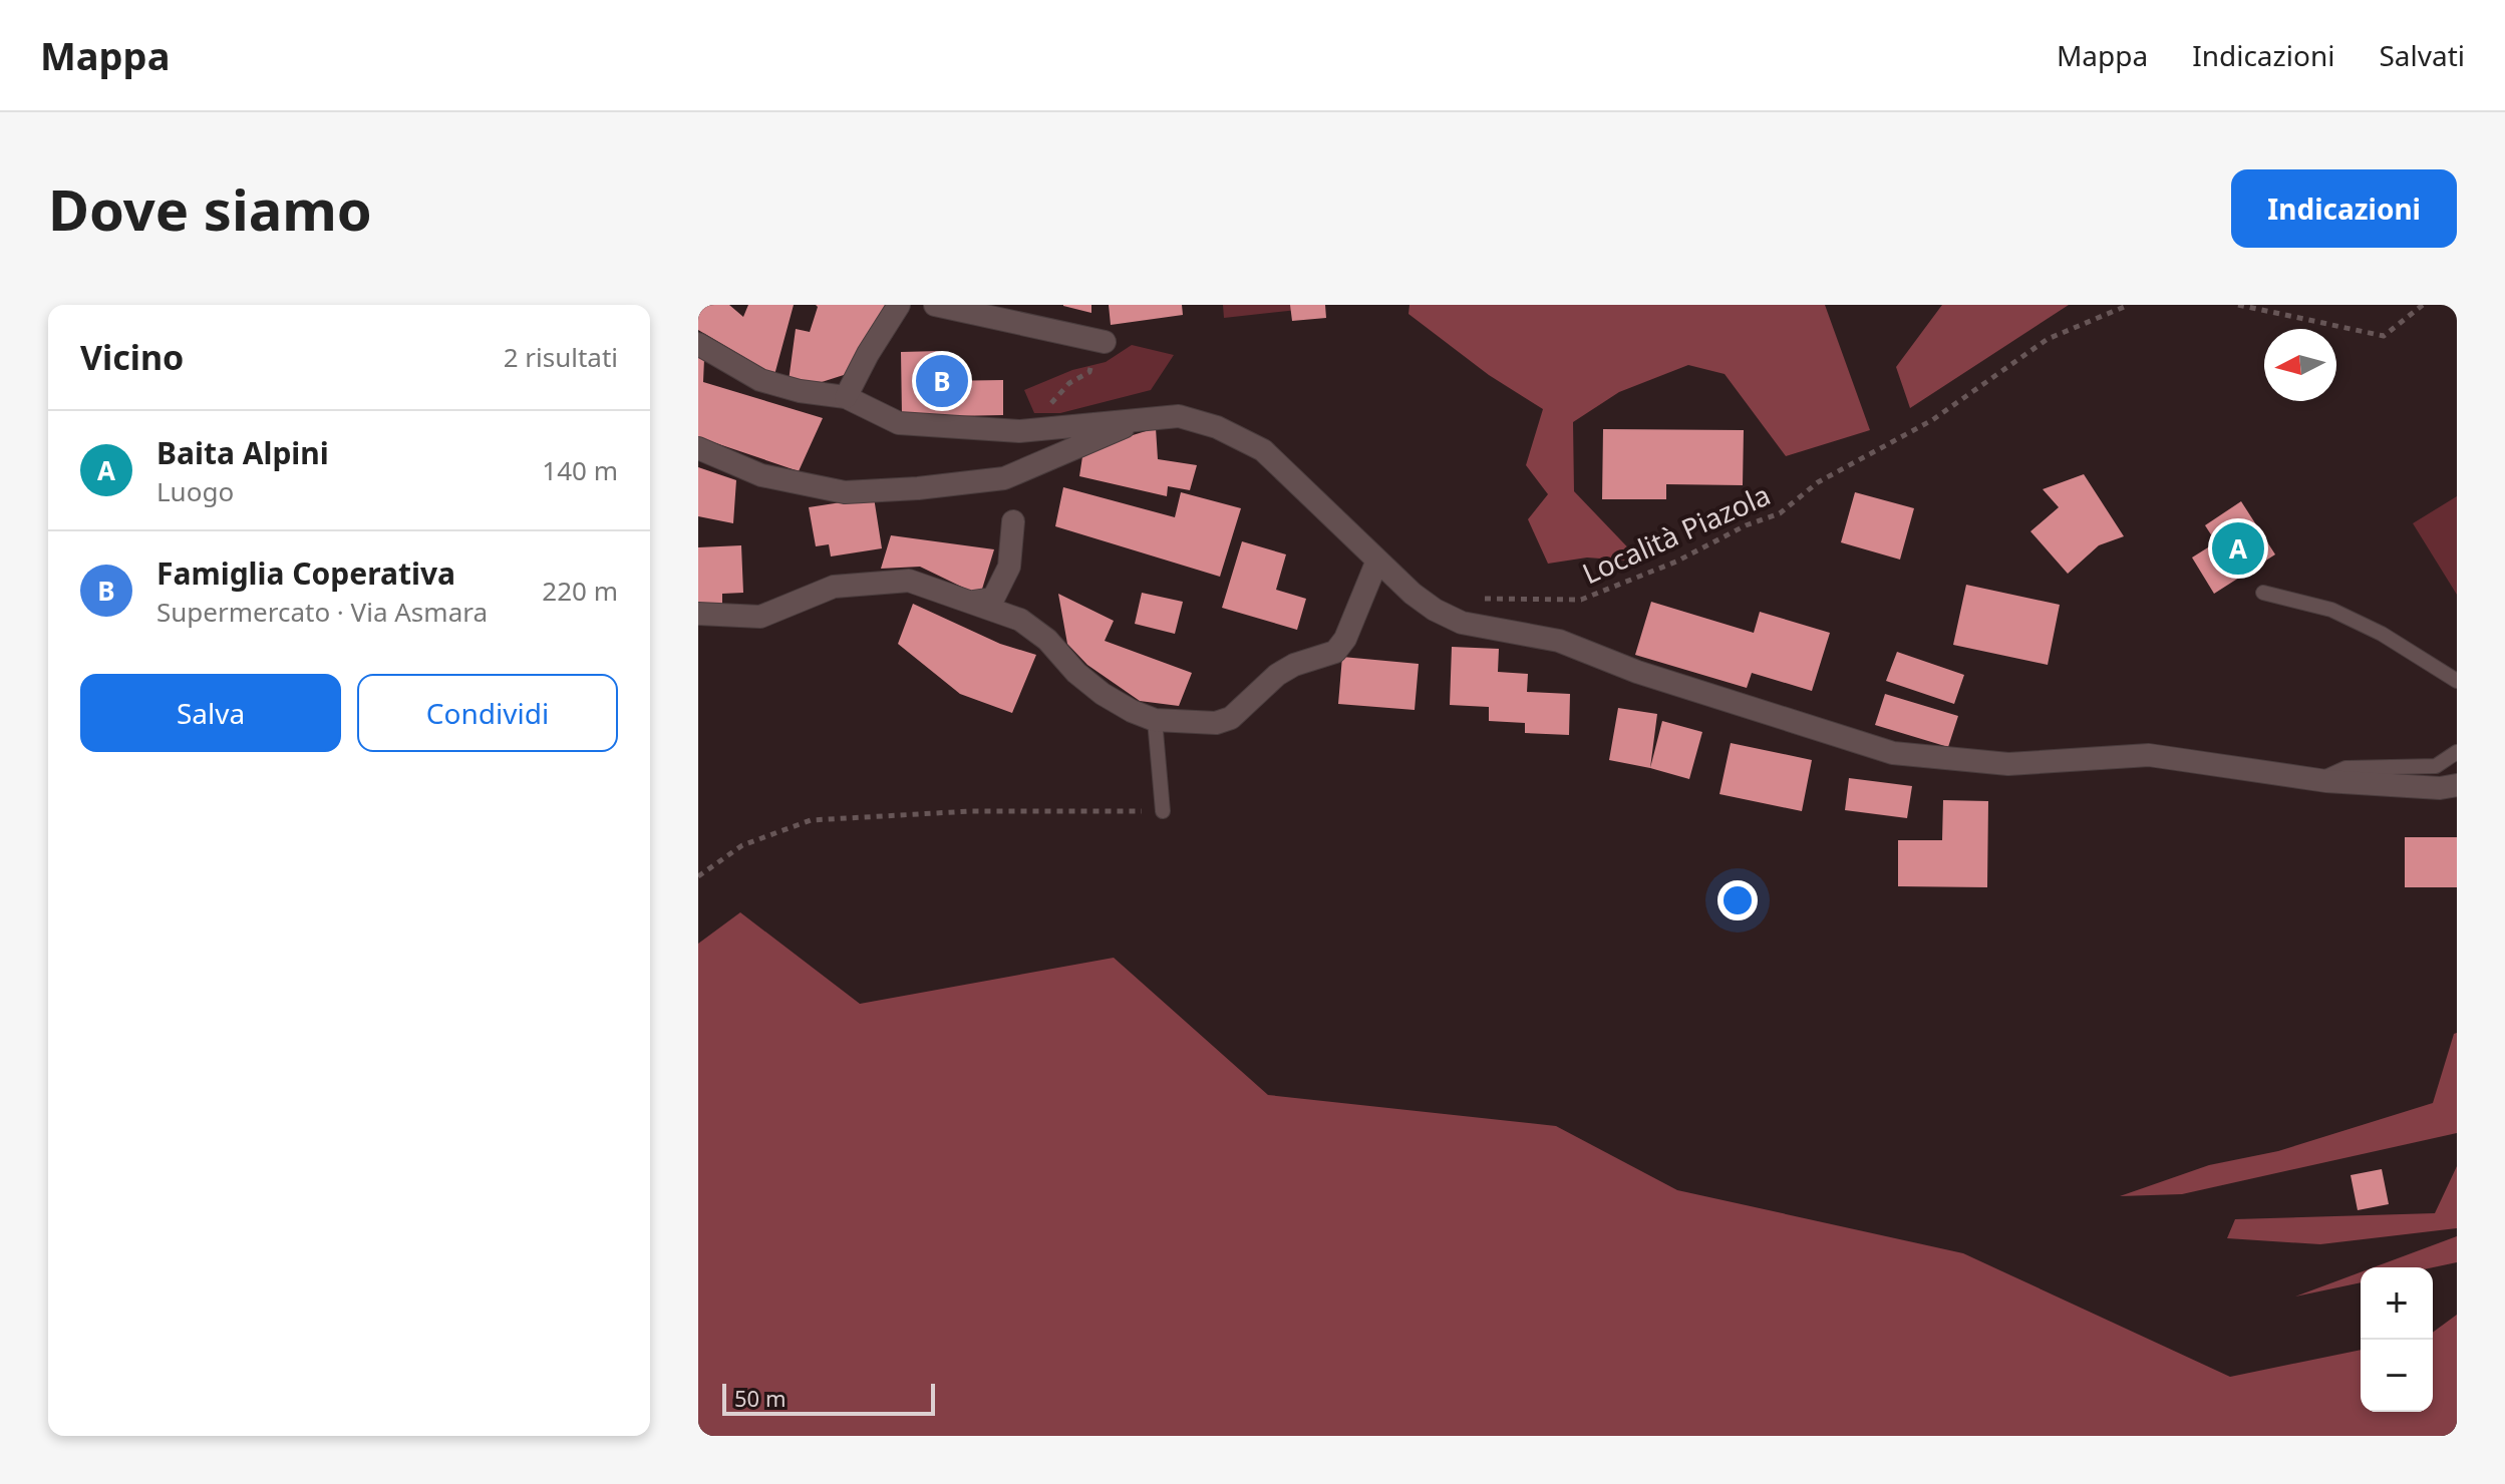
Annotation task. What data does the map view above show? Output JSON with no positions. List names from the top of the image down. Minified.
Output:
{"streets":{"path":["Località Piazola"]},"scale_bar":"50 m","north":"left","page":{"header":"Mappa","nav":["Mappa","Indicazioni","Salvati"],"buttons":["Indicazioni",["Salva","Condividi"]],"title":"Dove siamo","heading":["Vicino","2 risultati"],"pins":["B","A"],"list":[{"mark":"A","name":"Baita Alpini","note":"Luogo","value":"140 m"},{"mark":"B","name":"Famiglia Coperativa","note":"Supermercato · Via Asmara","value":"220 m"}],"map_buttons":["+","−"],"scale":"50 m"}}
